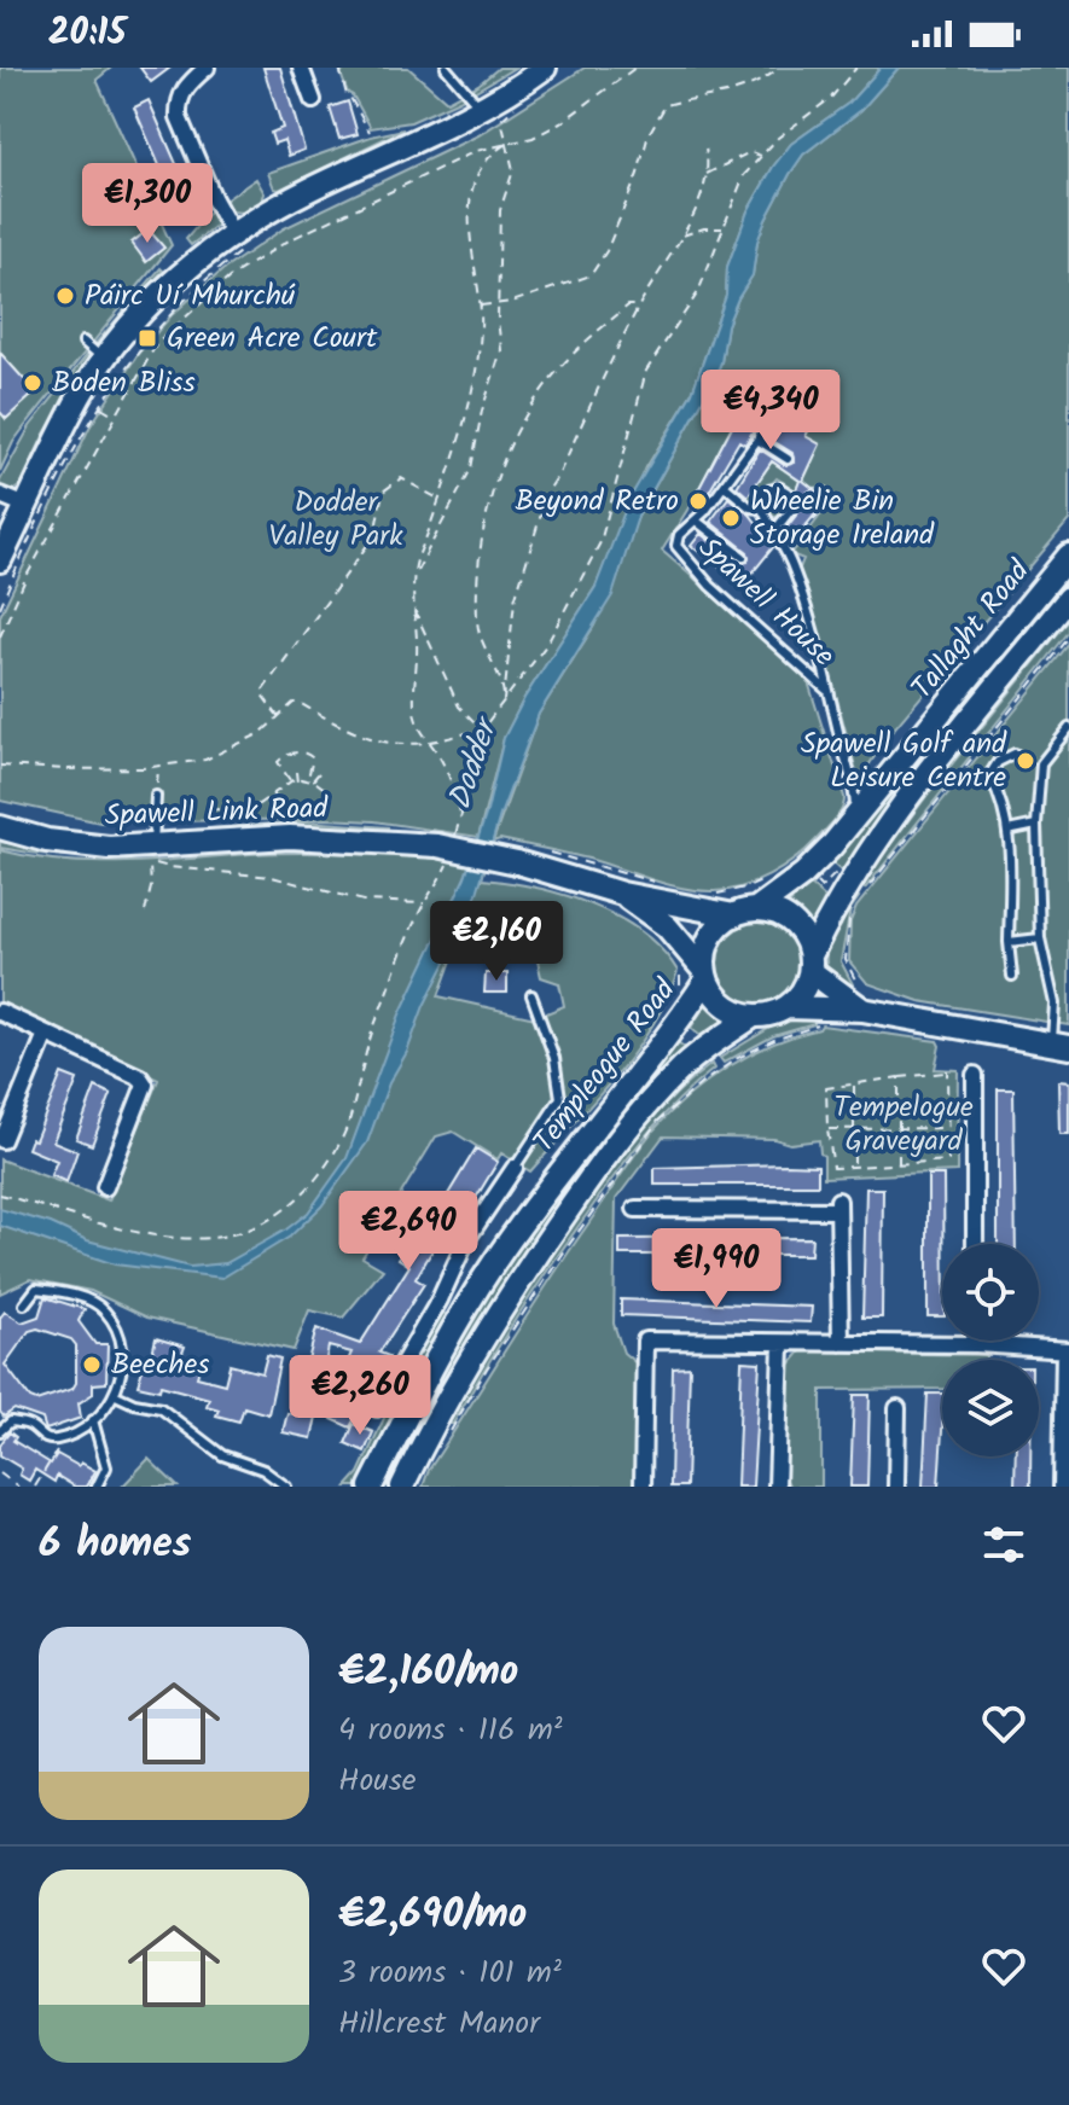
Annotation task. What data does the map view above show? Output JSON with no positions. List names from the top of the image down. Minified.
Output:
{"streets":{"main road":["Tallaght Road","Spawell Link Road","Templeogue Road"],"lane":["Spawell House"]},"crossings":[["Spawell House","Tallaght Road"],["Tallaght Road","Templeogue Road"]],"water":["Dodder"],"parks":["Dodder Valley Park","Tempelogue Graveyard"],"places":{"other":["Páirc Uí Mhurchú","Boden Bliss","Beyond Retro","Wheelie Bin Storage Ireland","Spawell Golf and Leisure Centre","Beeches"],"transit":["Green Acre Court"]},"page":{"status":"20:15","price":["€1,300","€4,340","€2,160","€2,690","€1,990","€2,260"],"heading":"6 homes","list":[{"name":"€2,160/mo","note":"4 rooms · 116 m² · House"},{"name":"€2,690/mo","note":"3 rooms · 101 m² · Hillcrest Manor"}]}}
